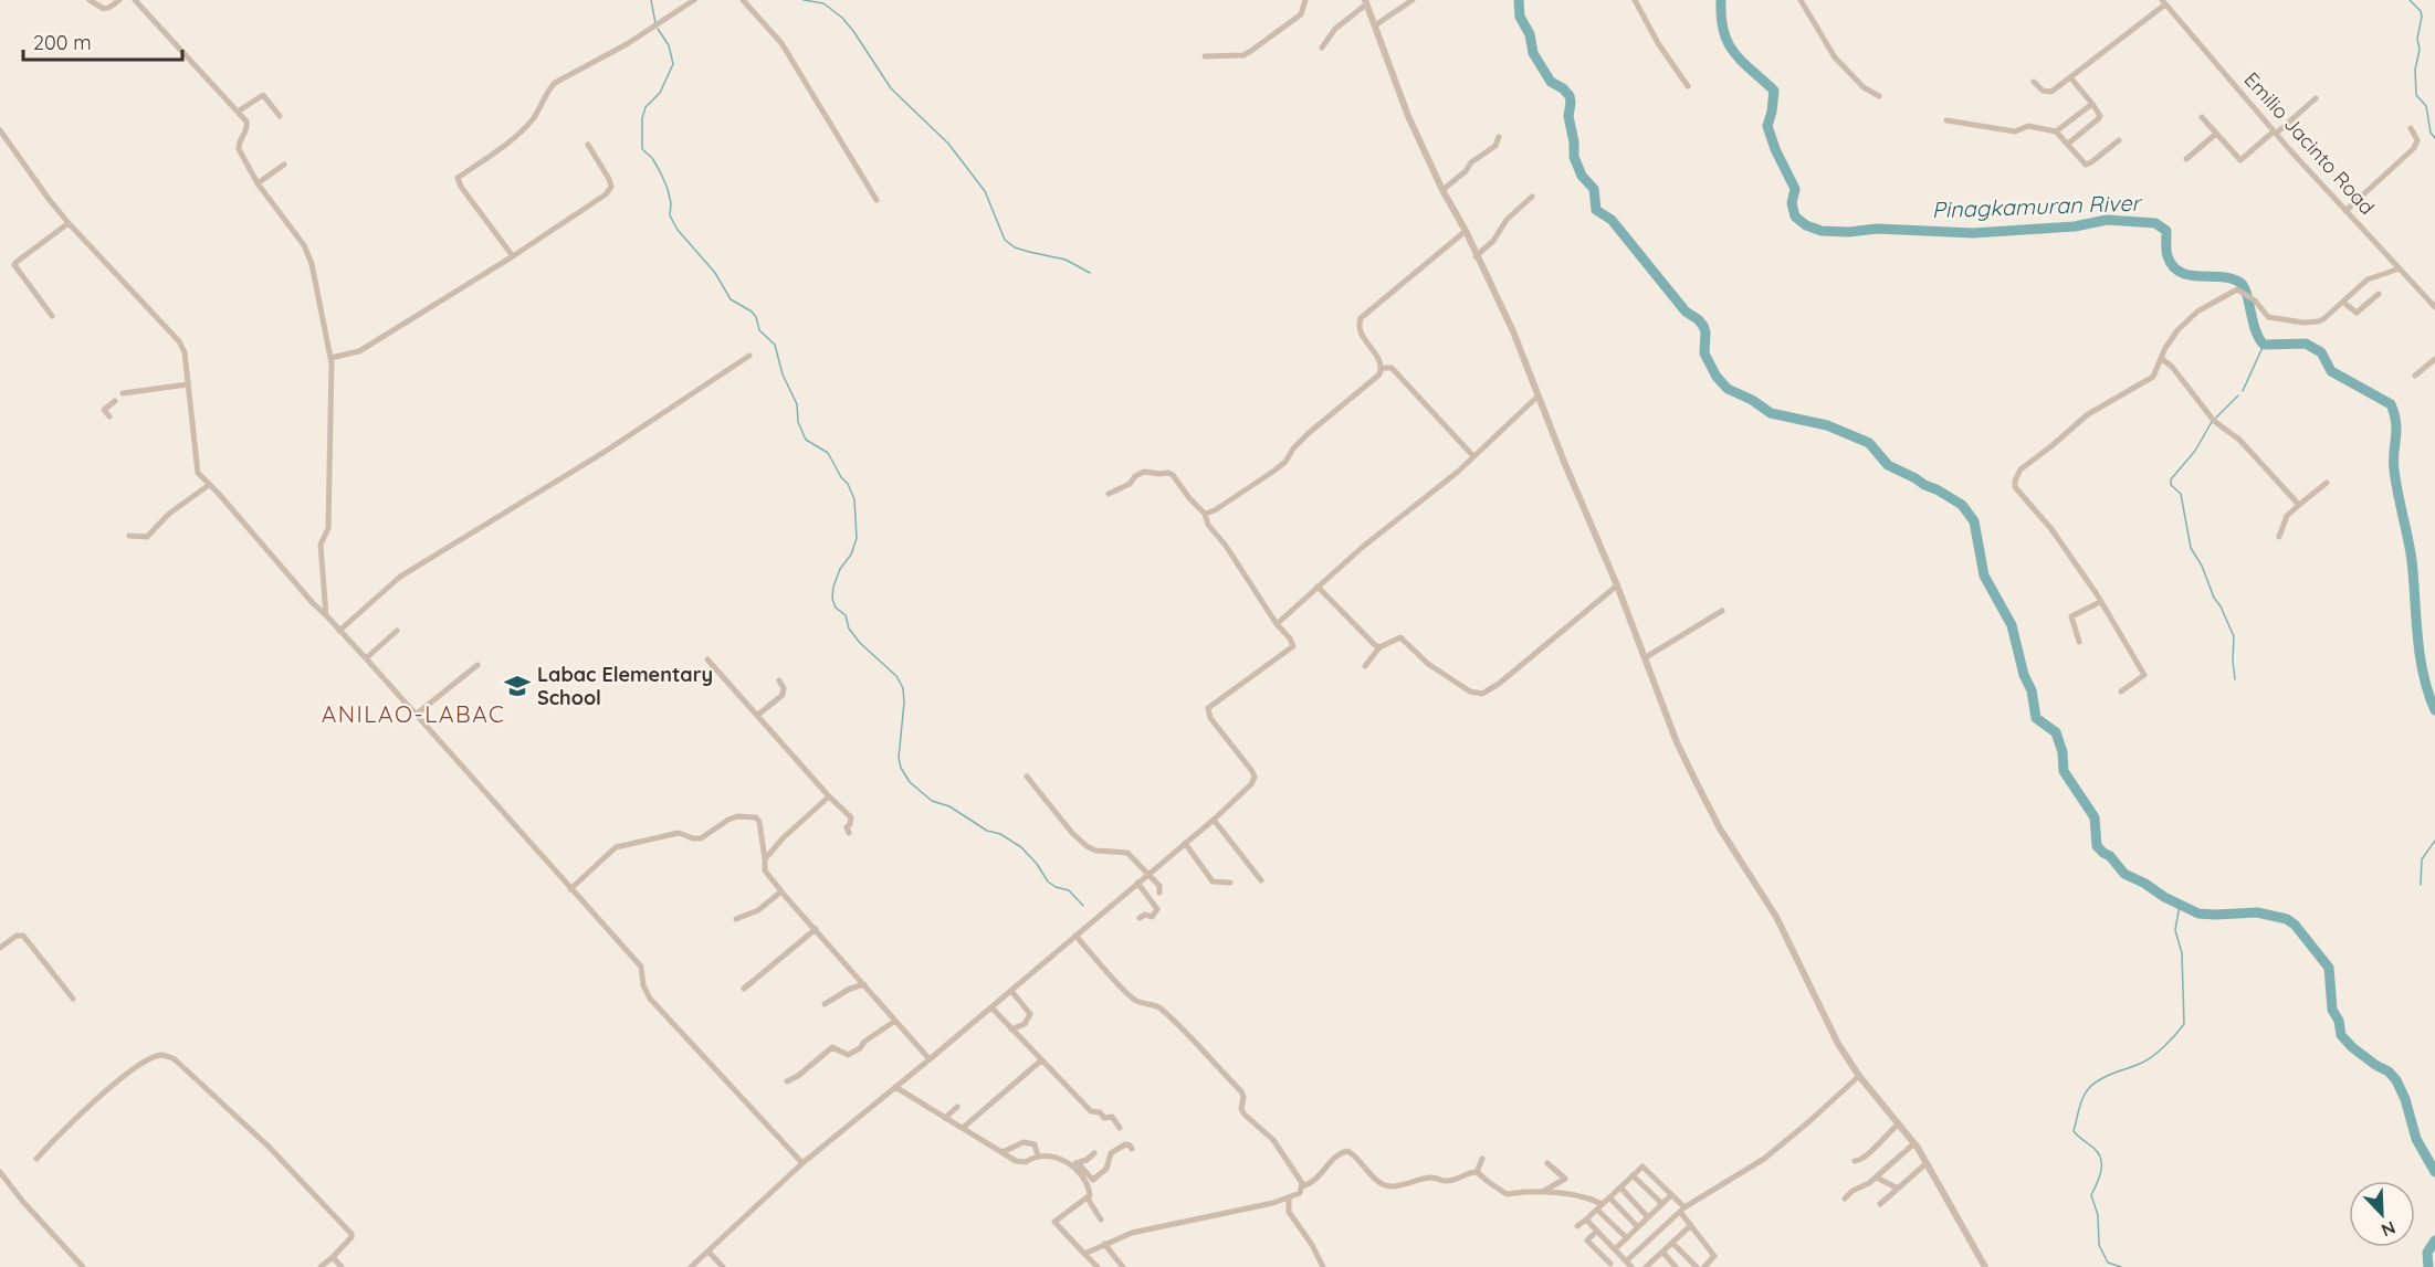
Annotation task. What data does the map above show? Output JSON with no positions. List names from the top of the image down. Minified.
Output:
{"streets":{"street":["Emilio Jacinto Road"]},"districts":["ANILAO-LABAC"],"water":["Pinagkamuran River"],"places":{"school or university":["Labac Elementary School"]},"scale_bar":"200 m","north":"bottom right"}
